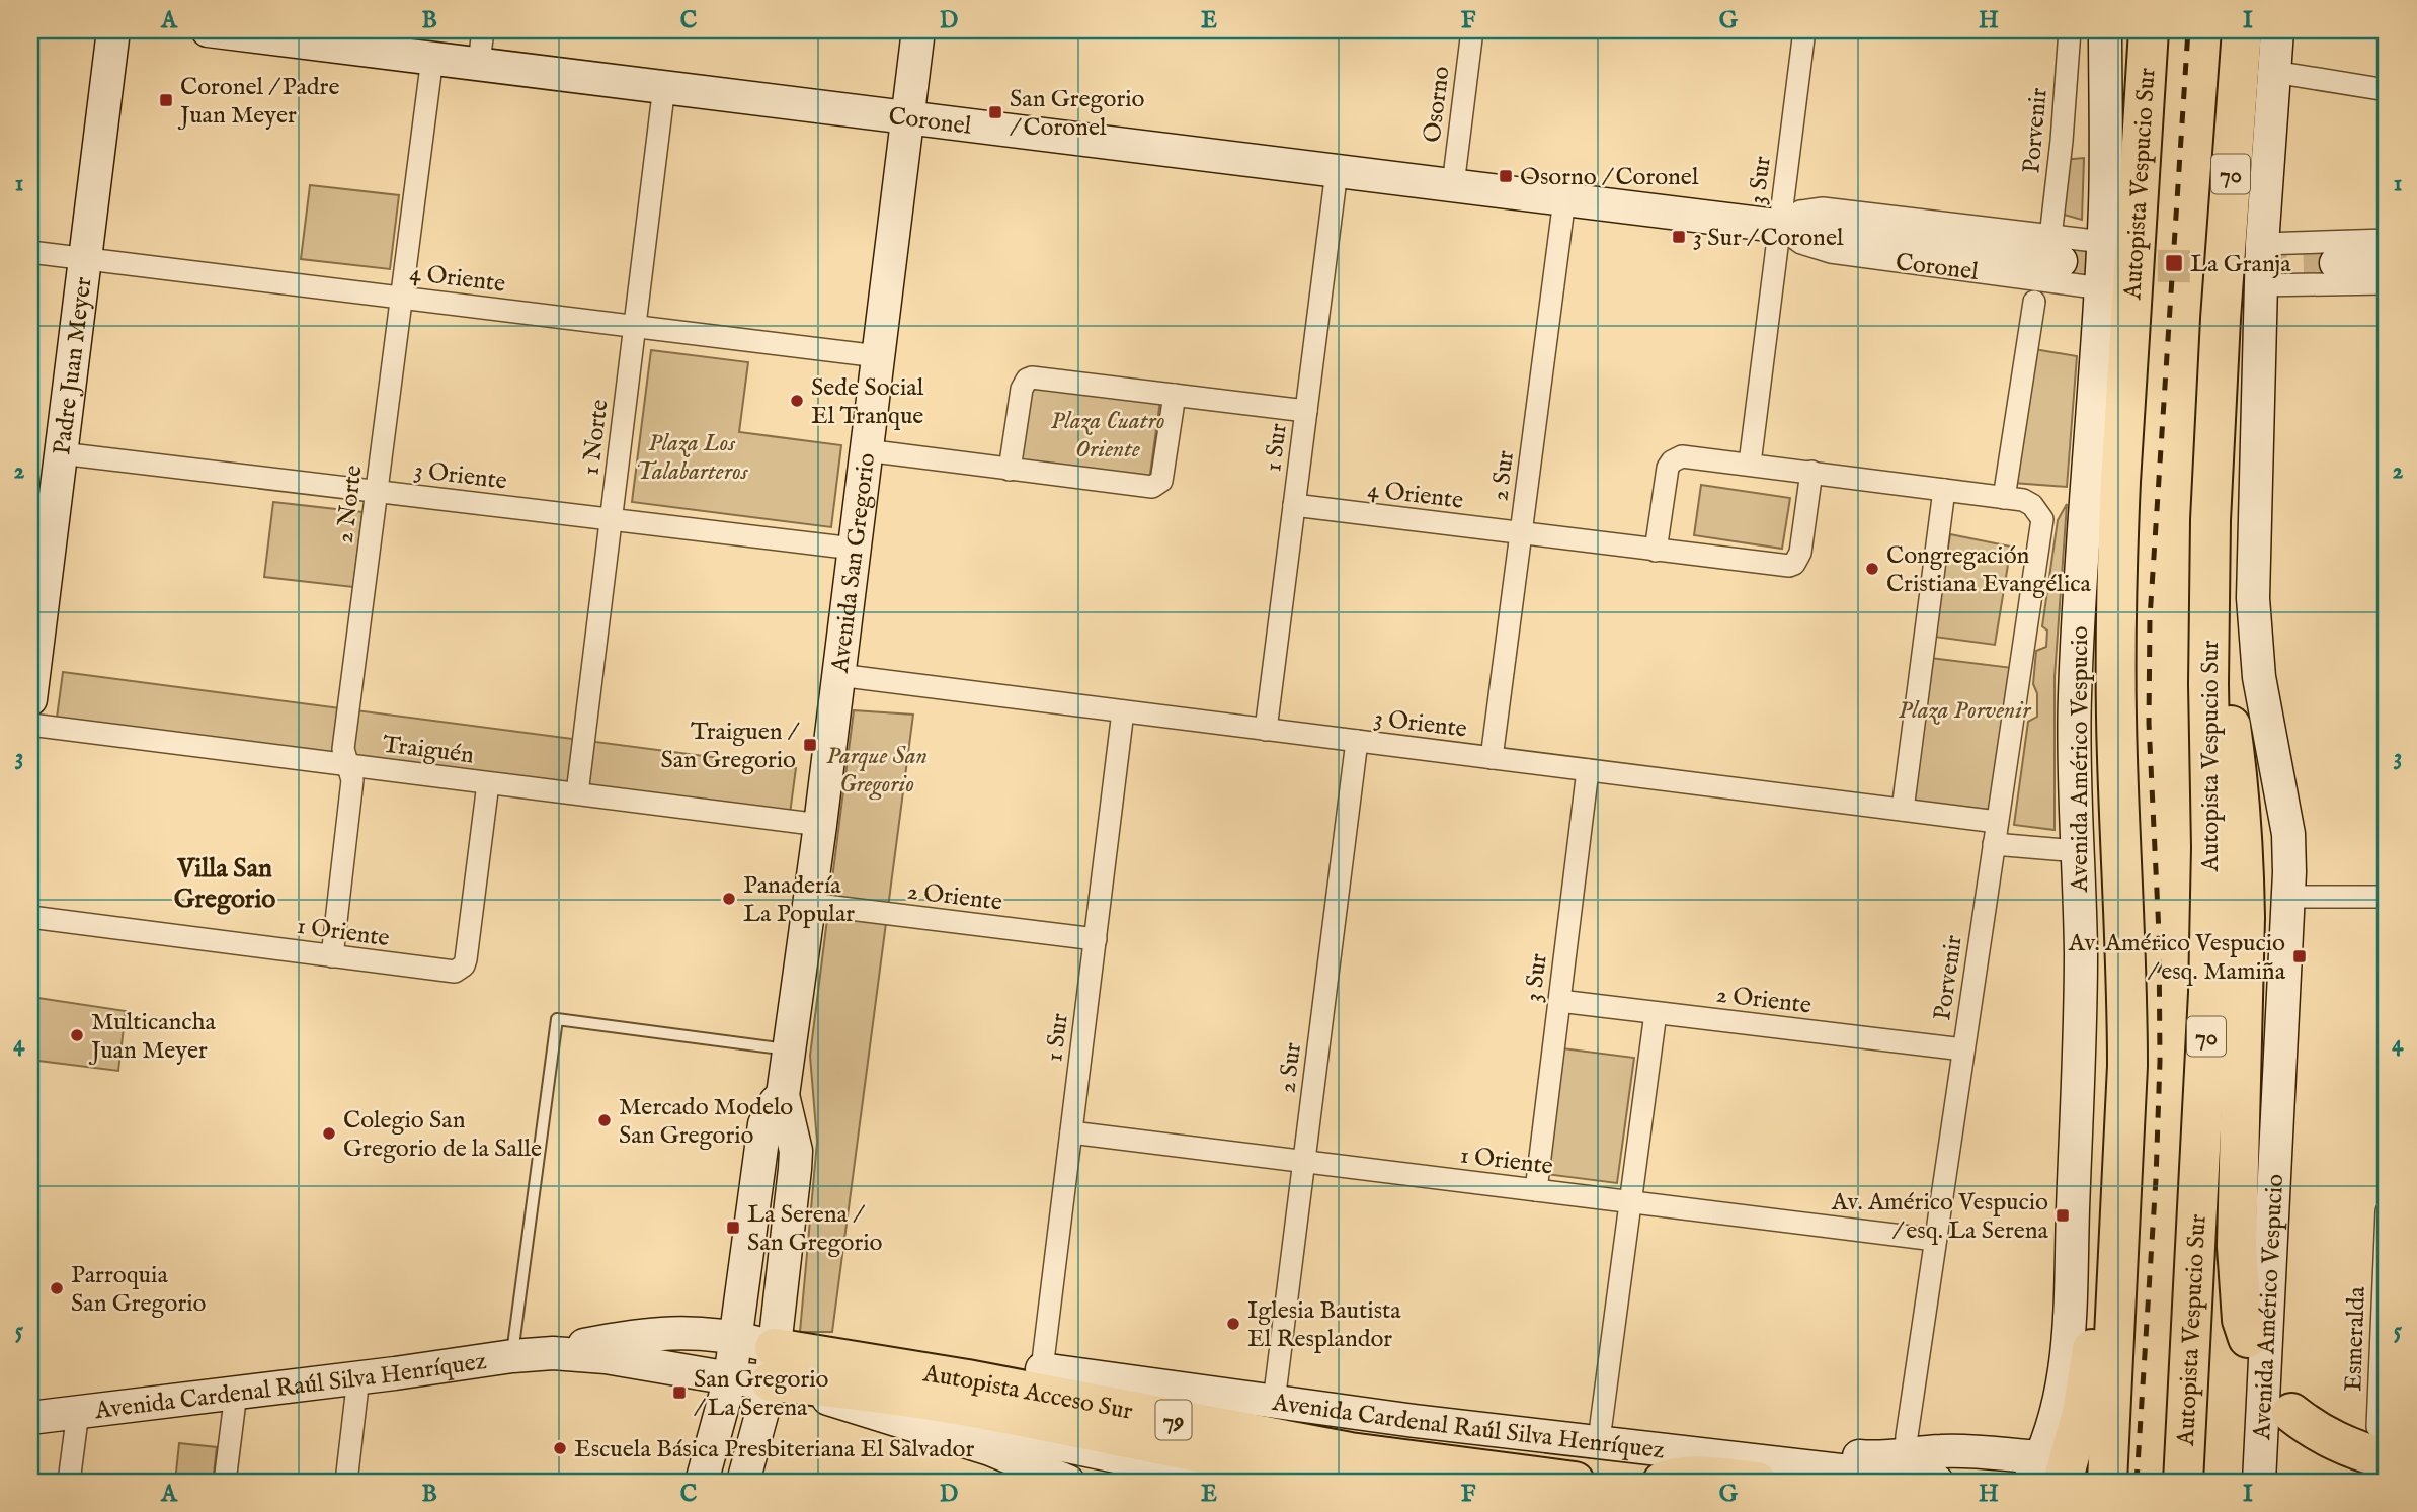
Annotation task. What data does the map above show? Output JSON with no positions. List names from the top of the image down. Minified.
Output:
{"streets":{"highway":["70","Autopista Vespucio Sur","Autopista Acceso Sur","79"],"main road":["Coronel","Padre Juan Meyer","Avenida San Gregorio","Avenida Américo Vespucio","Avenida Cardenal Raúl Silva Henríquez"],"street":["Osorno","Porvenir","3 Sur","4 Oriente","1 Norte","1 Sur","3 Oriente","2 Sur","2 Norte","Traiguén","2 Oriente","1 Oriente","Esmeralda"]},"crossings":[["Osorno","Coronel"],["Coronel","Porvenir"],["Coronel","3 Sur"],["Coronel","1 Norte"],["Coronel","1 Sur"],["Coronel","2 Sur"],["Coronel","2 Norte"],["Coronel","Avenida San Gregorio"],["Coronel","Avenida Américo Vespucio"],["Porvenir","3 Oriente"],["Porvenir","2 Oriente"],["Porvenir","1 Oriente"],["Porvenir","Avenida Cardenal Raúl Silva Henríquez"],["3 Sur","3 Oriente"],["3 Sur","2 Oriente"],["3 Sur","1 Oriente"],["4 Oriente","Padre Juan Meyer"],["4 Oriente","1 Norte"],["4 Oriente","1 Sur"],["4 Oriente","2 Sur"],["4 Oriente","2 Norte"],["4 Oriente","Avenida San Gregorio"],["Padre Juan Meyer","3 Oriente"],["1 Norte","3 Oriente"],["1 Norte","Traiguén"],["1 Sur","3 Oriente"],["1 Sur","2 Oriente"],["1 Sur","1 Oriente"],["1 Sur","Avenida Cardenal Raúl Silva Henríquez"],["3 Oriente","2 Sur"],["3 Oriente","2 Norte"],["3 Oriente","Avenida San Gregorio"],["2 Sur","1 Oriente"],["2 Sur","Avenida Cardenal Raúl Silva Henríquez"],["2 Norte","Traiguén"],["2 Norte","1 Oriente"],["Avenida San Gregorio","Traiguén"],["Avenida San Gregorio","2 Oriente"],["Avenida San Gregorio","Avenida Cardenal Raúl Silva Henríquez"],["Avenida San Gregorio","Autopista Acceso Sur"],["Traiguén","1 Oriente"],["Avenida Américo Vespucio","Avenida Cardenal Raúl Silva Henríquez"],["Avenida Cardenal Raúl Silva Henríquez","Autopista Acceso Sur"]],"districts":["Villa San Gregorio"],"parks":["Plaza Cuatro Oriente","Plaza Los Talabarteros","Plaza Porvenir","Parque San Gregorio"],"places":{"transit":["Coronel / Padre Juan Meyer","San Gregorio / Coronel","Osorno / Coronel","3 Sur / Coronel","La Granja","Traiguen / San Gregorio","Av. Américo Vespucio / esq. Mamiña","Av. Américo Vespucio / esq. La Serena","La Serena / San Gregorio","San Gregorio / La Serena"],"other":["Sede Social El Tranque","Congregación Cristiana Evangélica","Panadería La Popular","Multicancha Juan Meyer","Mercado Modelo San Gregorio","Colegio San Gregorio de la Salle","Parroquia San Gregorio","Iglesia Bautista El Resplandor","Escuela Básica Presbiteriana El Salvador"]},"grid":{"columns":["A","B","C","D","E","F","G","H","I"],"rows":["1","2","3","4","5"]}}
